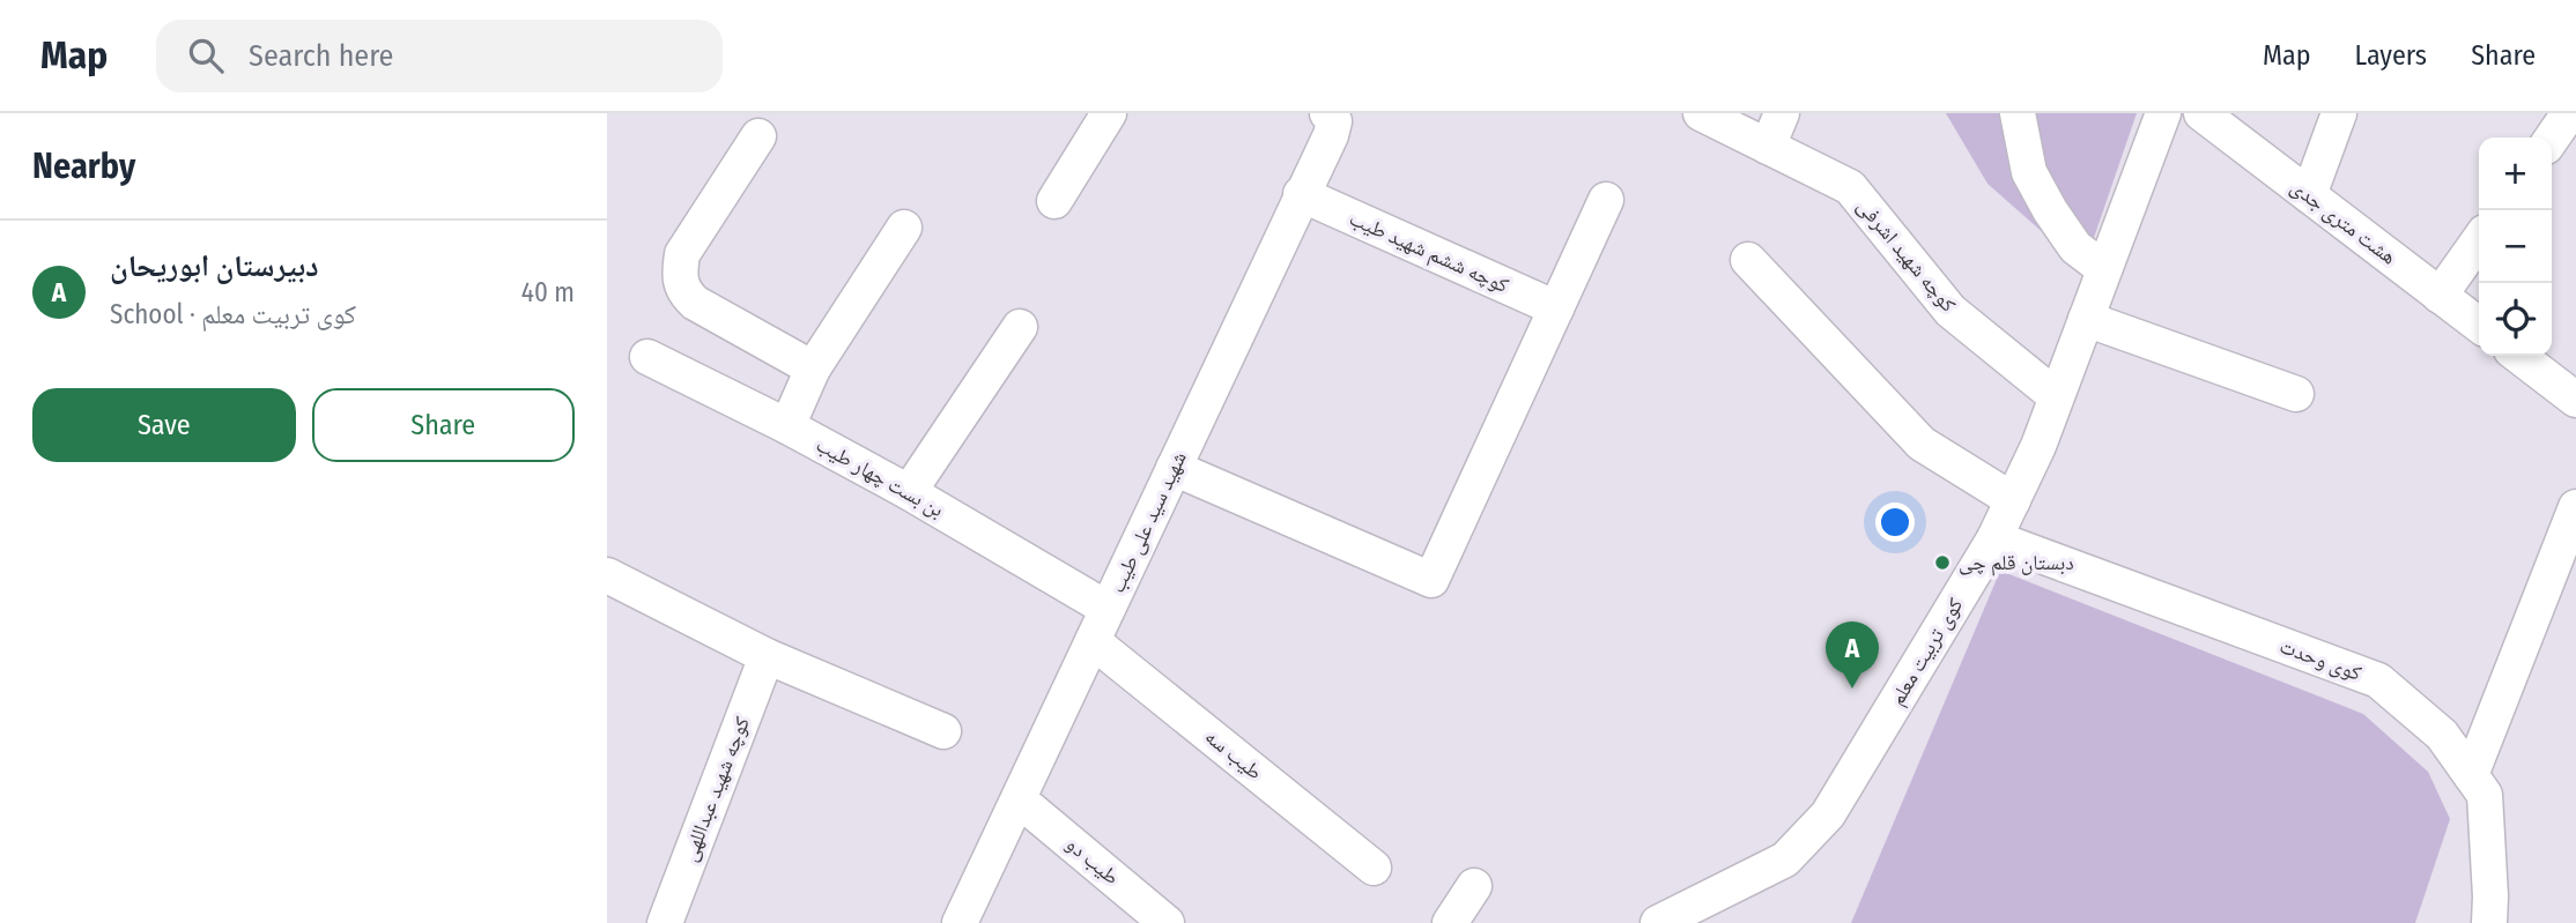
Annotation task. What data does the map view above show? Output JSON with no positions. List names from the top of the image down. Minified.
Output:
{"streets":{"street":["هشت متری جدی","کوچه ششم شهید طیب","کوچه شهید اشرفی","بن بست چهار طیب","شهید سید علی طیب","کوی تربیت معلم","کوی وحدت","طیب سه","کوچه شهید عبداللهی","طیب دو"]},"crossings":[["کوچه ششم شهید طیب","شهید سید علی طیب"],["کوچه شهید اشرفی","کوی تربیت معلم"],["بن بست چهار طیب","شهید سید علی طیب"],["شهید سید علی طیب","طیب سه"],["شهید سید علی طیب","طیب دو"],["کوی تربیت معلم","کوی وحدت"]],"places":["دبستان قلم چی"],"page":{"header":"Map","search":"Search here","nav":["Map","Layers","Share"],"heading":"Nearby","map_buttons":["+","−"],"list":[{"mark":"A","name":"دبیرستان ابوریحان","note":"School · کوی تربیت معلم","value":"40 m"}],"buttons":["Save","Share"],"pins":"A"}}
